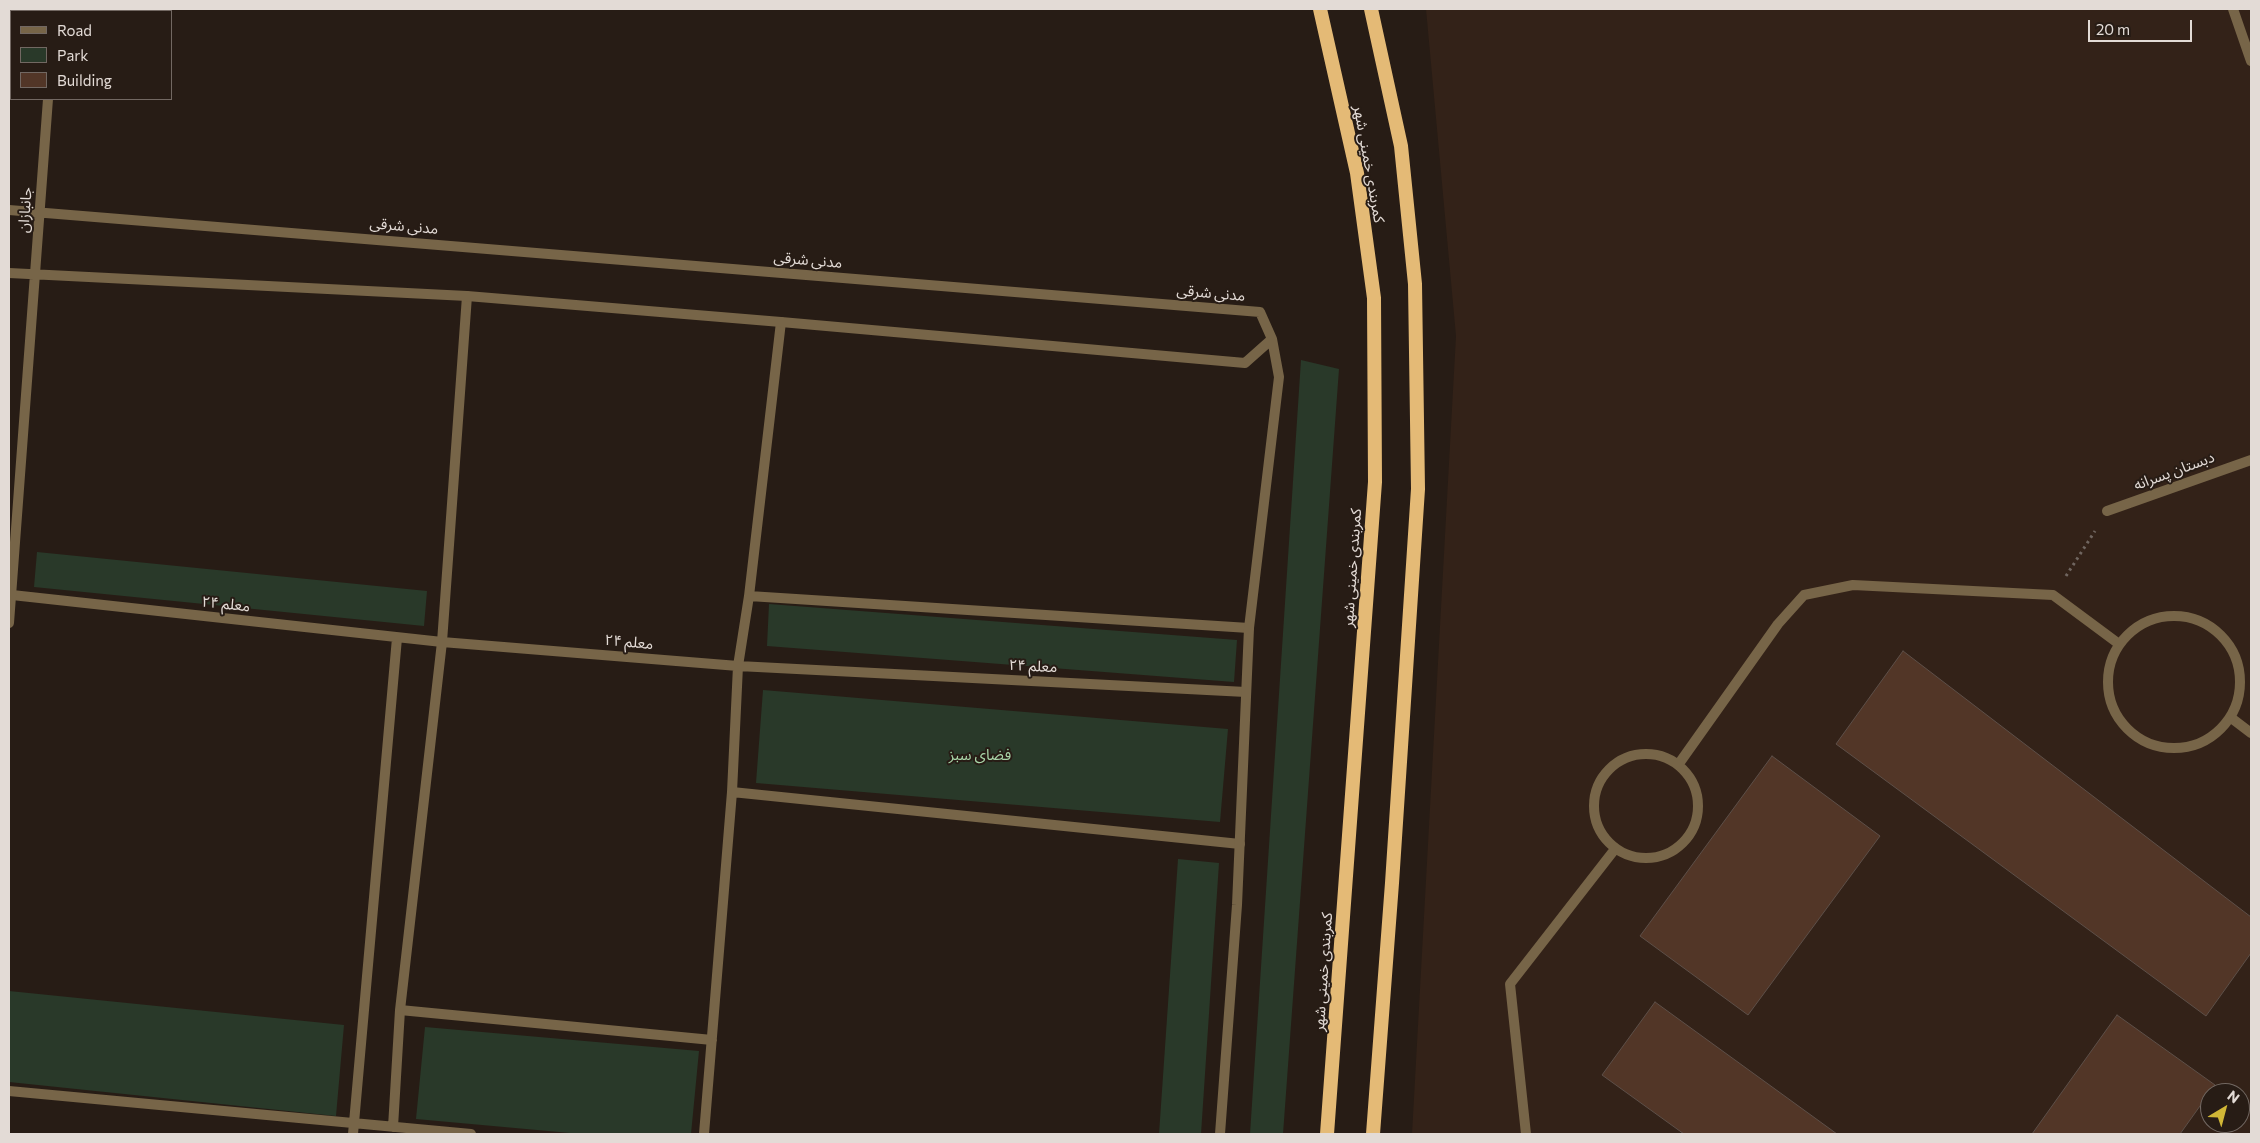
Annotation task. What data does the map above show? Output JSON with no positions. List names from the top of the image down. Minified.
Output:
{"streets":{"highway":["کمربندی خمینی شهر"],"street":["جانبازان","مدنی شرقی","دبستان پسرانه","معلم ۲۴"]},"crossings":[["جانبازان","مدنی شرقی"],["جانبازان","معلم ۲۴"]],"parks":["فضای سبز"],"legend":["Road","Park","Building"],"scale_bar":"20 m","north":"top right"}
